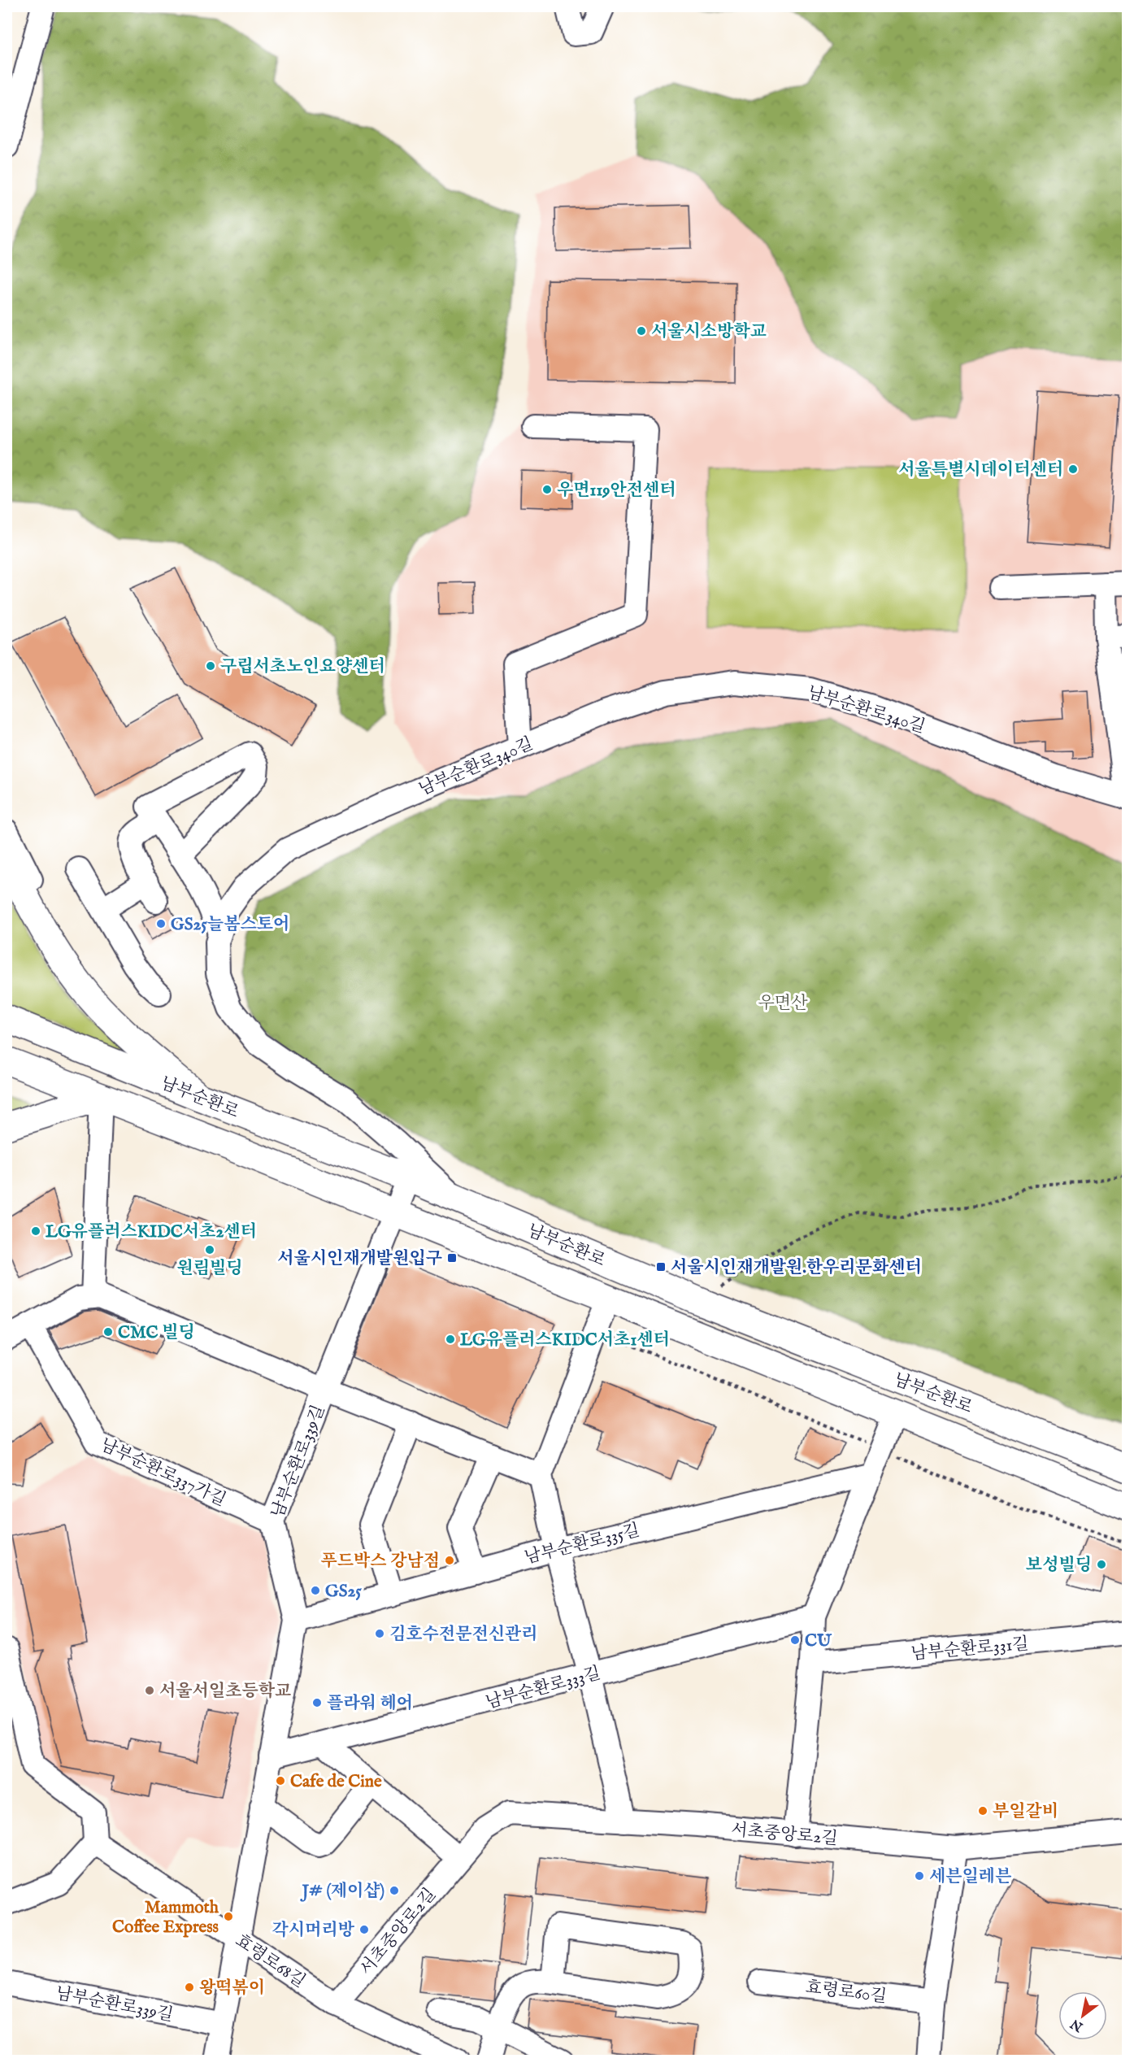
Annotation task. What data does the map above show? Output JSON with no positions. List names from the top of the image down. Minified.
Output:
{"streets":{"main road":["남부순환로"],"street":["남부순환로340길","남부순환로339길","남부순환로337가길","남부순환로335길","남부순환로331길","남부순환로333길","서초중앙로2길","효령로68길","효령로60길"]},"crossings":[["남부순환로340길","남부순환로"],["남부순환로","남부순환로339길"],["남부순환로339길","남부순환로337가길"],["남부순환로339길","남부순환로335길"],["남부순환로339길","남부순환로333길"],["남부순환로339길","효령로68길"],["서초중앙로2길","효령로68길"]],"parks":["우면산"],"places":{"other":["서울시소방학교","서울특별시데이터센터","우면119안전센터","구립서초노인요양센터","GS25늘봄스토어","LG유플러스KIDC서초2센터","원림빌딩","CMC 빌딩","LG유플러스KIDC서초1센터","푸드박스 강남점","보성빌딩","GS25","김호수전문전신관리","CU","서울서일초등학교","플라워 헤어","Cafe de Cine","부일갈비","세븐일레븐","J# (제이샵)","Mammoth Coffee Express","각시머리방","왕떡볶이"],"transit":["서울시인재개발원입구","서울시인재개발원.한우리문화센터"]},"north":"bottom left"}
